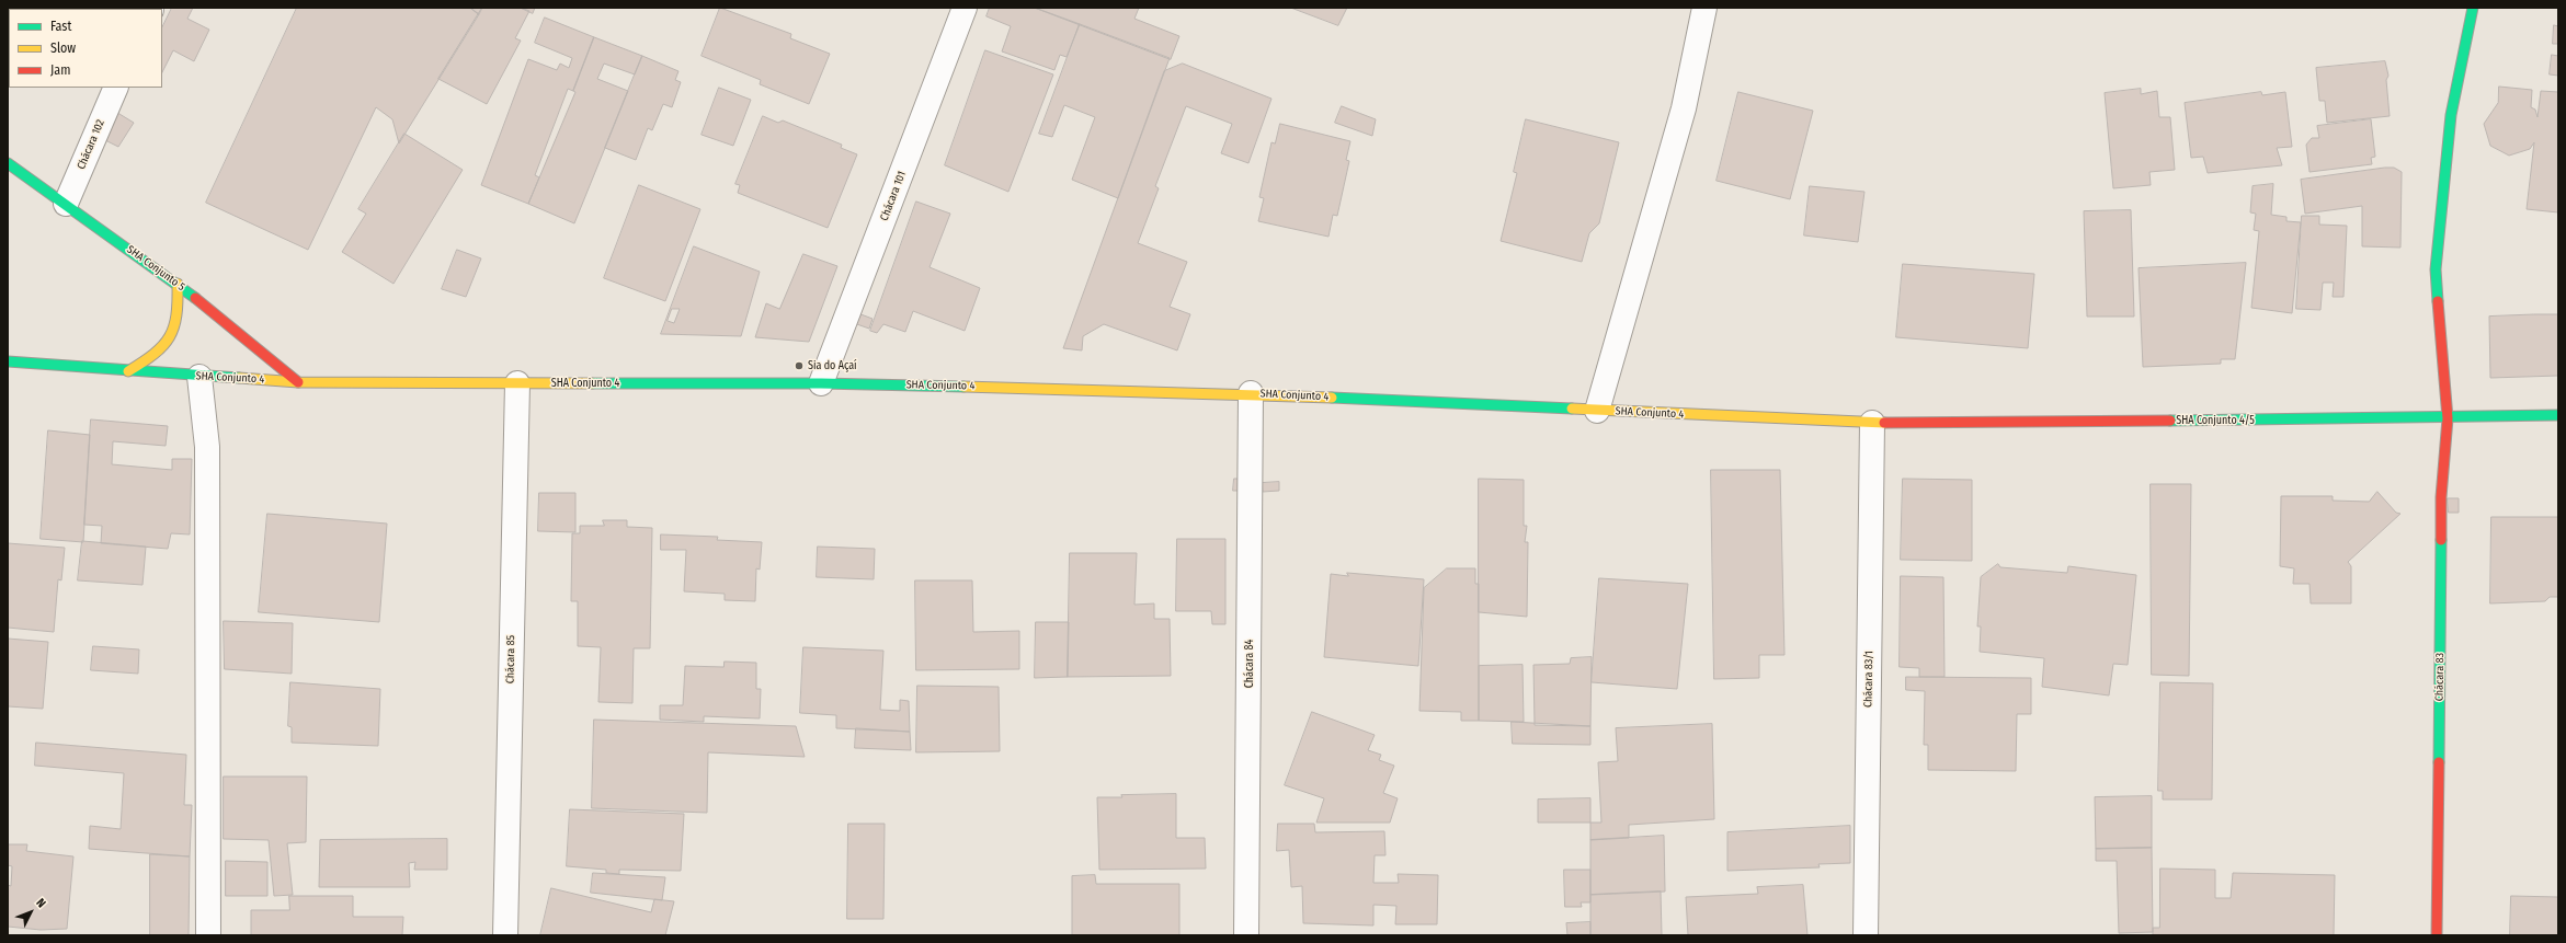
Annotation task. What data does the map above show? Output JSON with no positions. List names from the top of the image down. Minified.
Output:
{"streets":{"street":["Chácara 102","Chácara 101","SHA Conjunto 5","SHA Conjunto 4","SHA Conjunto 4/5","Chácara 85","Chácara 84","Chácara 83","Chácara 83/1"]},"crossings":[["Chácara 102","SHA Conjunto 5"],["Chácara 101","SHA Conjunto 4"],["SHA Conjunto 5","SHA Conjunto 4"],["SHA Conjunto 4","SHA Conjunto 4/5"],["SHA Conjunto 4","Chácara 85"],["SHA Conjunto 4","Chácara 84"],["SHA Conjunto 4","Chácara 83/1"],["SHA Conjunto 4/5","Chácara 83"],["SHA Conjunto 4/5","Chácara 83/1"]],"places":["Sia do Açaí"],"legend":["Fast","Slow","Jam"],"north":"top right"}
